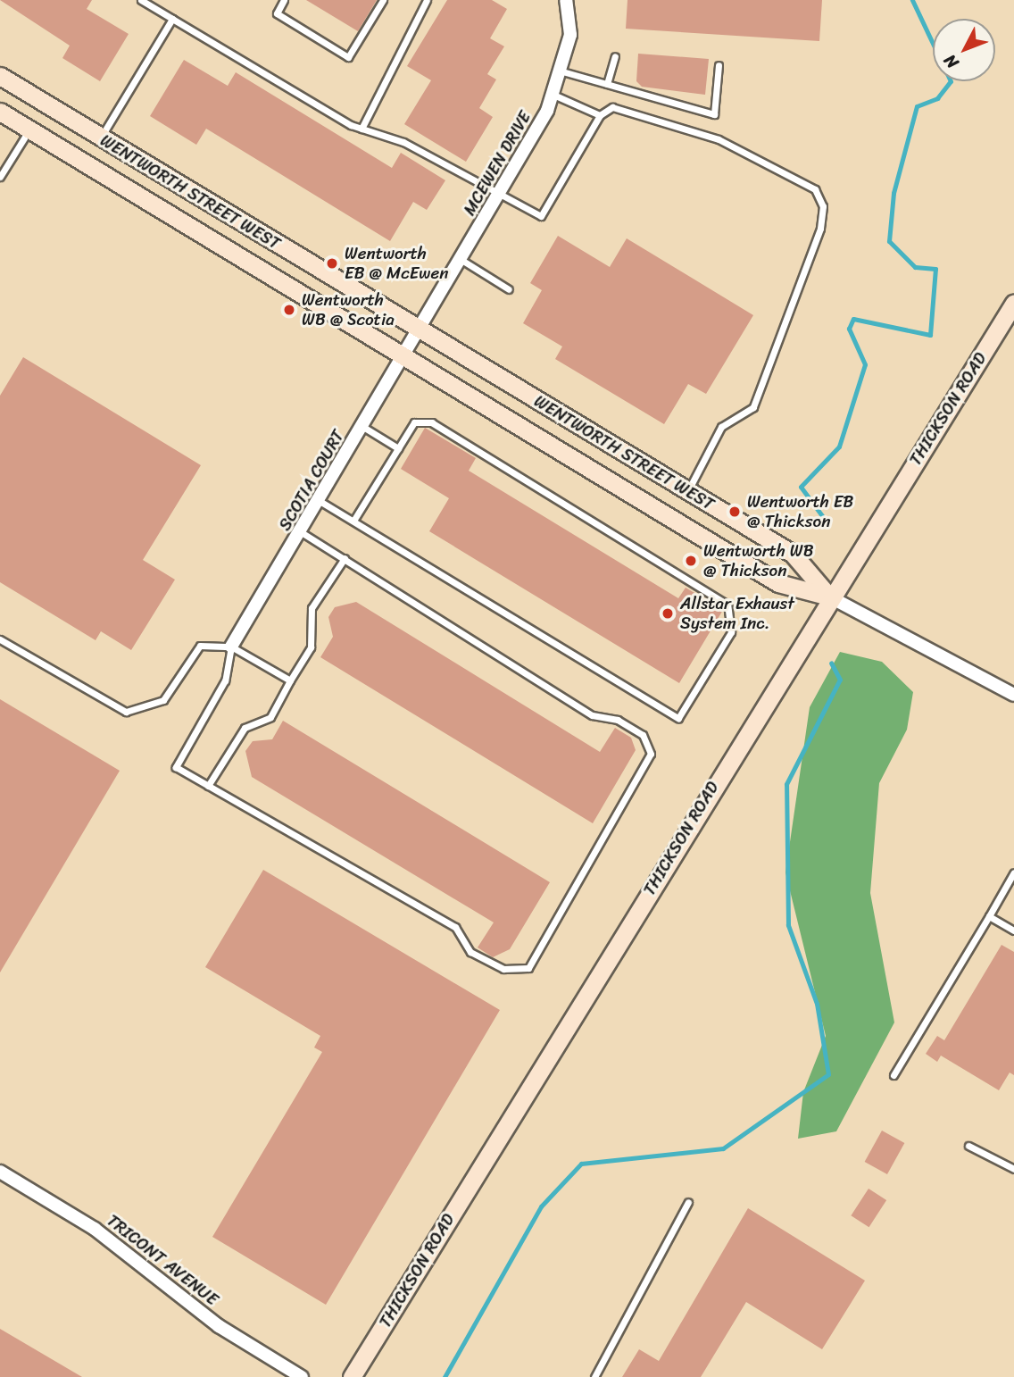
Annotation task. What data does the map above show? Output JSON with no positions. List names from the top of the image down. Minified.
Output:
{"streets":{"main road":["WENTWORTH STREET WEST","THICKSON ROAD"],"street":["MCEWEN DRIVE","SCOTIA COURT","TRICONT AVENUE"]},"crossings":[["MCEWEN DRIVE","WENTWORTH STREET WEST"],["MCEWEN DRIVE","SCOTIA COURT"],["WENTWORTH STREET WEST","THICKSON ROAD"],["WENTWORTH STREET WEST","SCOTIA COURT"]],"places":["Wentworth EB @ McEwen","Wentworth WB @ Scotia","Wentworth EB @ Thickson","Wentworth WB @ Thickson","Allstar Exhaust System Inc."],"north":"bottom left"}
